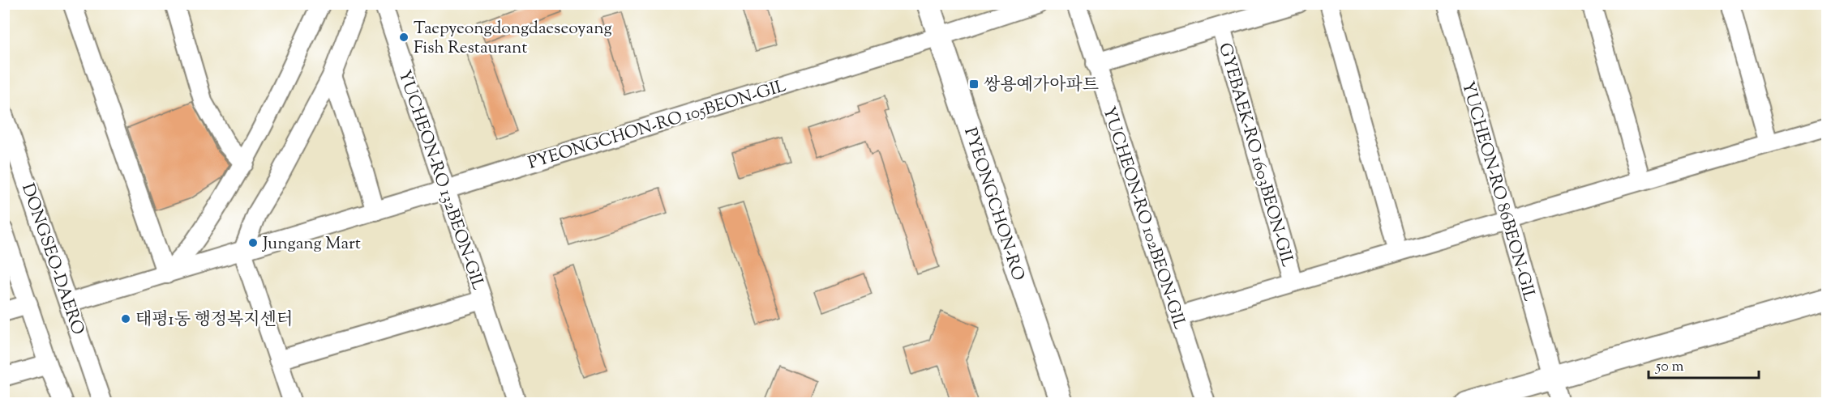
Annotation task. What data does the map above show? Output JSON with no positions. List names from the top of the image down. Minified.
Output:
{"streets":{"main road":["PYEONGCHON-RO"],"street":["PYEONGCHON-RO 105BEON-GIL","GYEBAEK-RO 1603BEON-GIL","YUCHEON-RO 132BEON-GIL","YUCHEON-RO 86BEON-GIL","YUCHEON-RO 102BEON-GIL","DONGSEO-DAERO"]},"crossings":[["PYEONGCHON-RO 105BEON-GIL","YUCHEON-RO 132BEON-GIL"],["PYEONGCHON-RO 105BEON-GIL","PYEONGCHON-RO"],["PYEONGCHON-RO 105BEON-GIL","DONGSEO-DAERO"],["GYEBAEK-RO 1603BEON-GIL","YUCHEON-RO 86BEON-GIL"],["GYEBAEK-RO 1603BEON-GIL","YUCHEON-RO 102BEON-GIL"]],"places":{"other":["Taepyeongdongdaeseoyang Fish Restaurant","Jungang Mart","태평1동 행정복지센터"],"transit":["쌍용예가아파트"]},"scale_bar":"50 m"}
